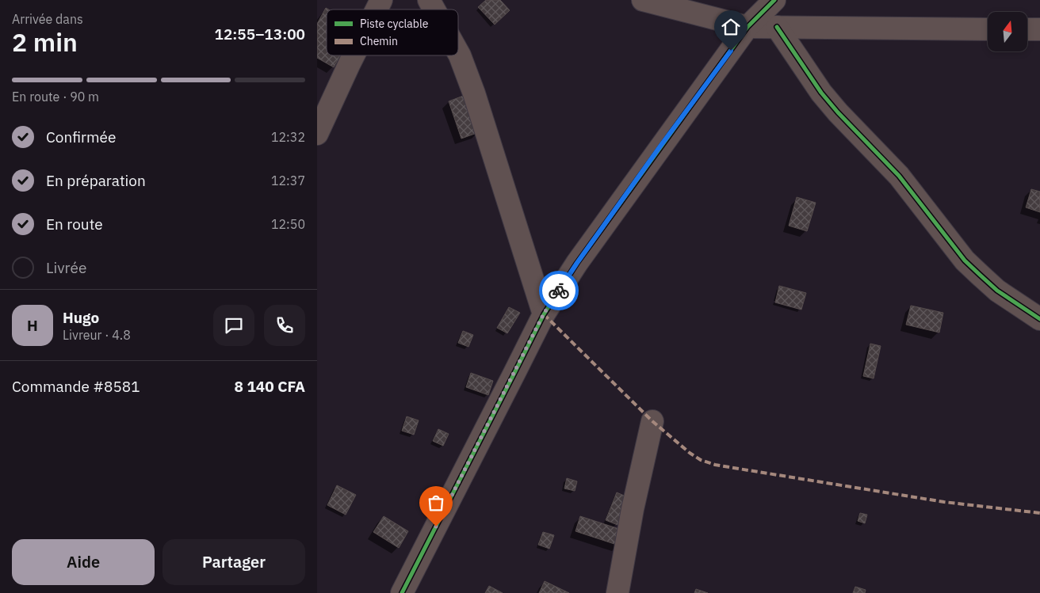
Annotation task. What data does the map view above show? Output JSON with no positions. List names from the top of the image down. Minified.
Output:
{"legend":["Piste cyclable","Chemin"],"north":"top","page":{"heading":["2 min","Arrivée dans","12:55–13:00"],"panel":["Hugo","Livreur · 4.8","Commande #8581","8 140 CFA"],"bar":"En route · 90 m","list":[["Confirmée","12:32"],["En préparation","12:37"],["En route","12:50"],"Livrée"],"round":"H","buttons":["Aide","Partager"]}}
